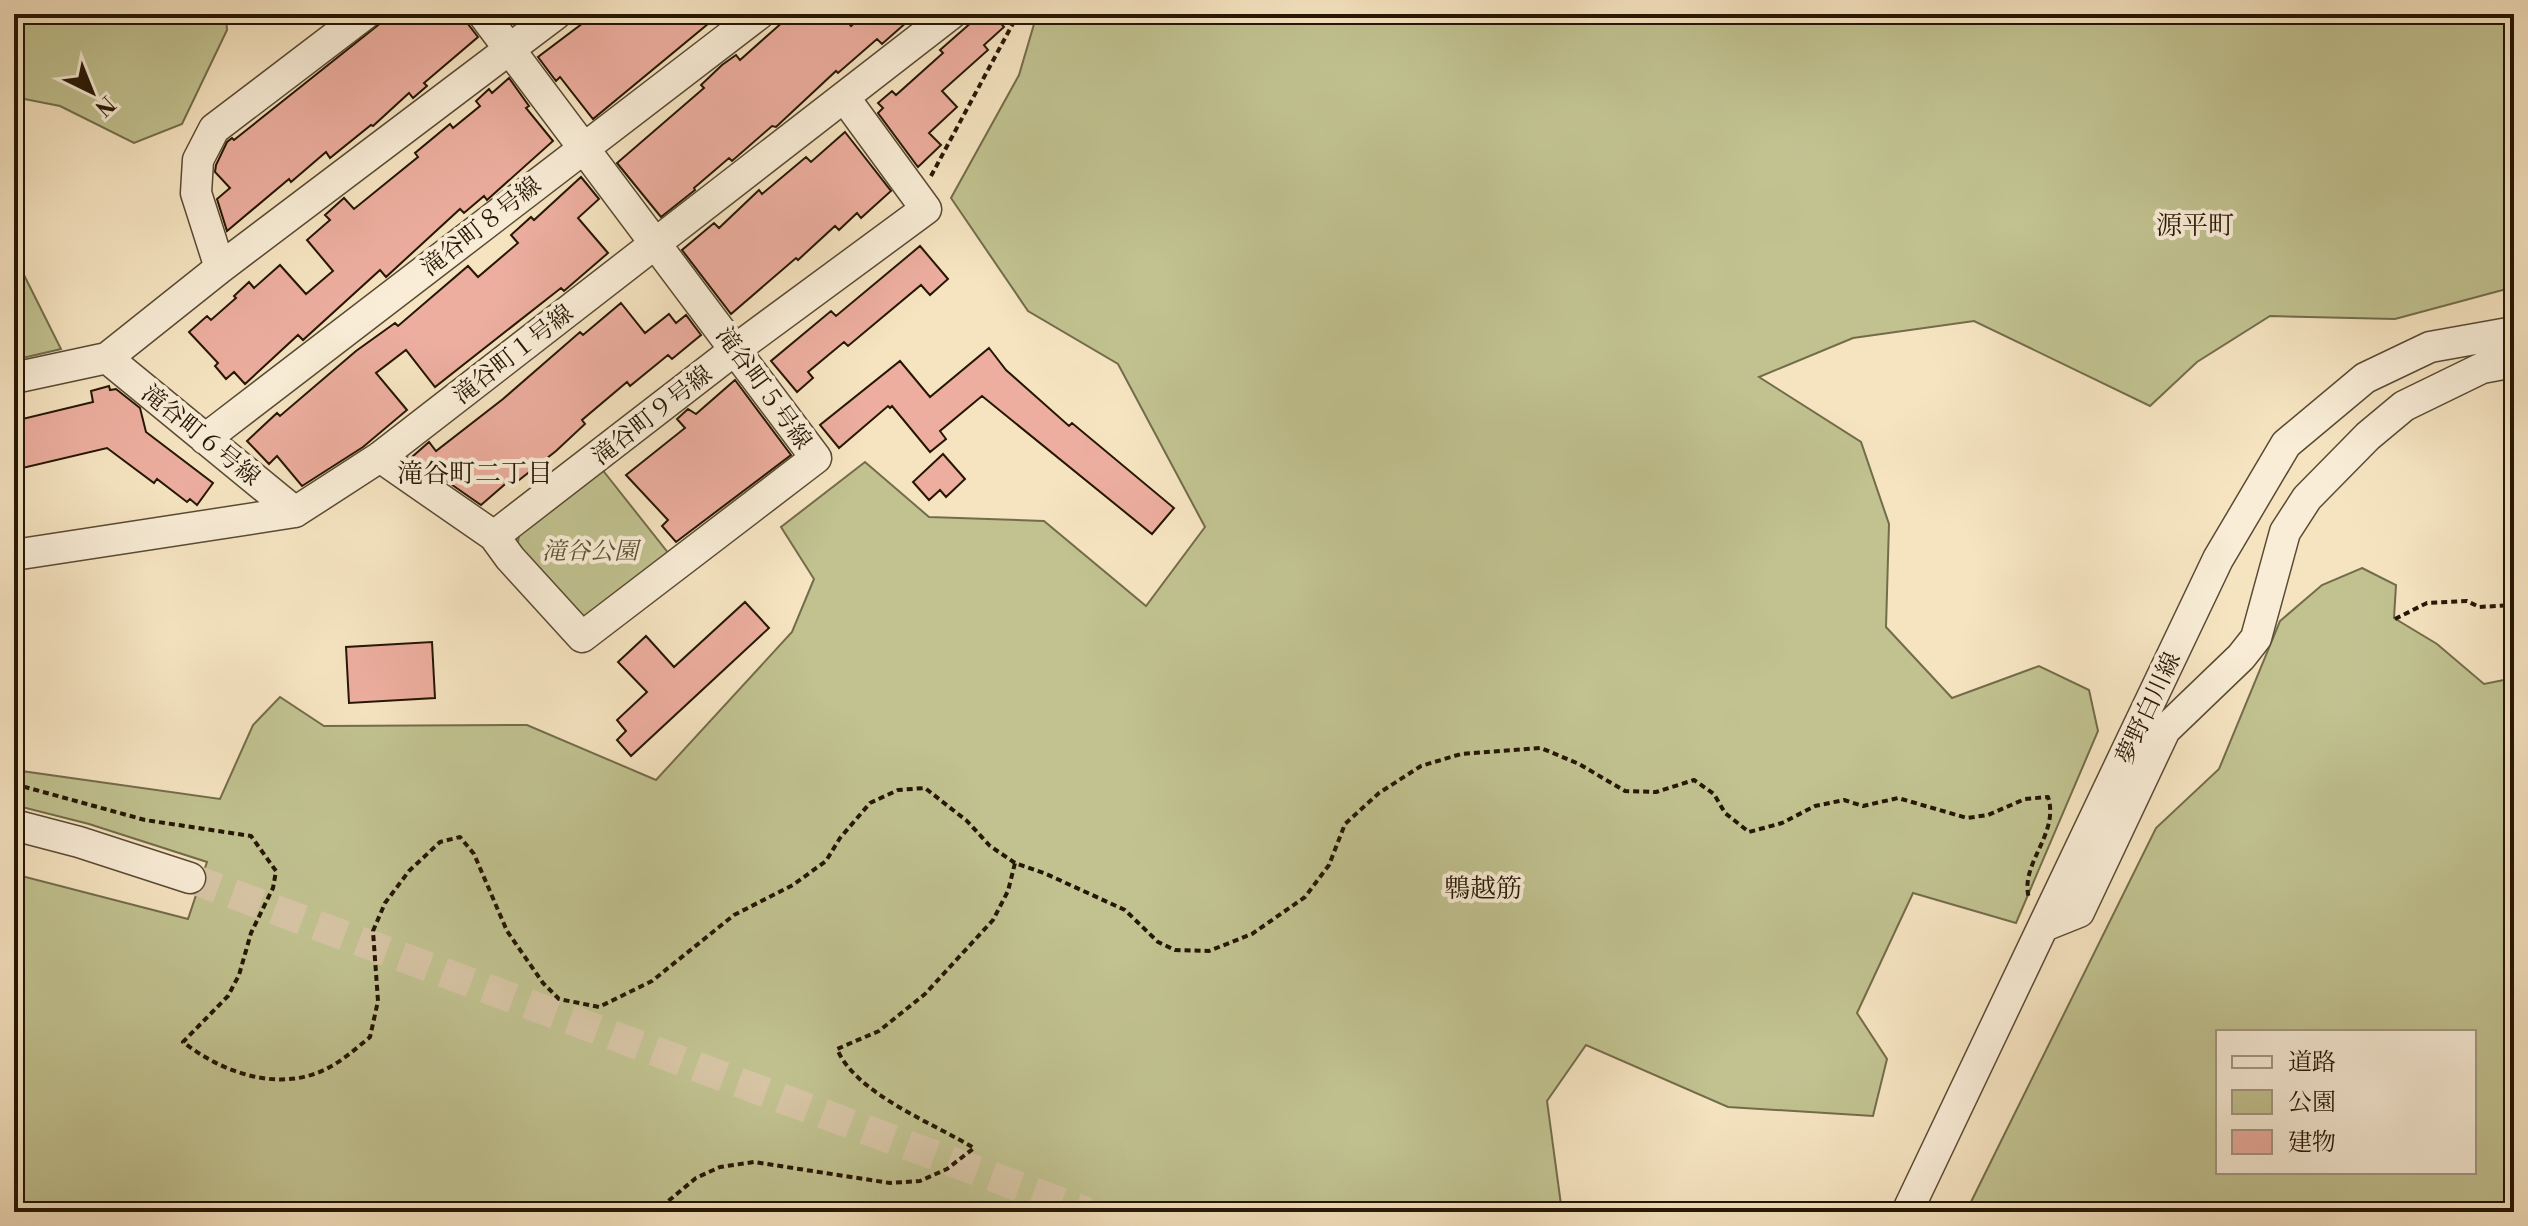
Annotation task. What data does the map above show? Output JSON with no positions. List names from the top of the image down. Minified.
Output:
{"streets":{"street":["滝谷町８号線","滝谷町１号線","滝谷町５号線","滝谷町９号線","滝谷町６号線","夢野白川線"]},"crossings":[["滝谷町８号線","滝谷町５号線"],["滝谷町８号線","滝谷町６号線"],["滝谷町１号線","滝谷町５号線"],["滝谷町１号線","滝谷町６号線"],["滝谷町５号線","滝谷町９号線"]],"districts":["源平町","滝谷町二丁目","鵯越筋"],"parks":["滝谷公園"],"legend":["道路","公園","建物"],"north":"bottom right"}
